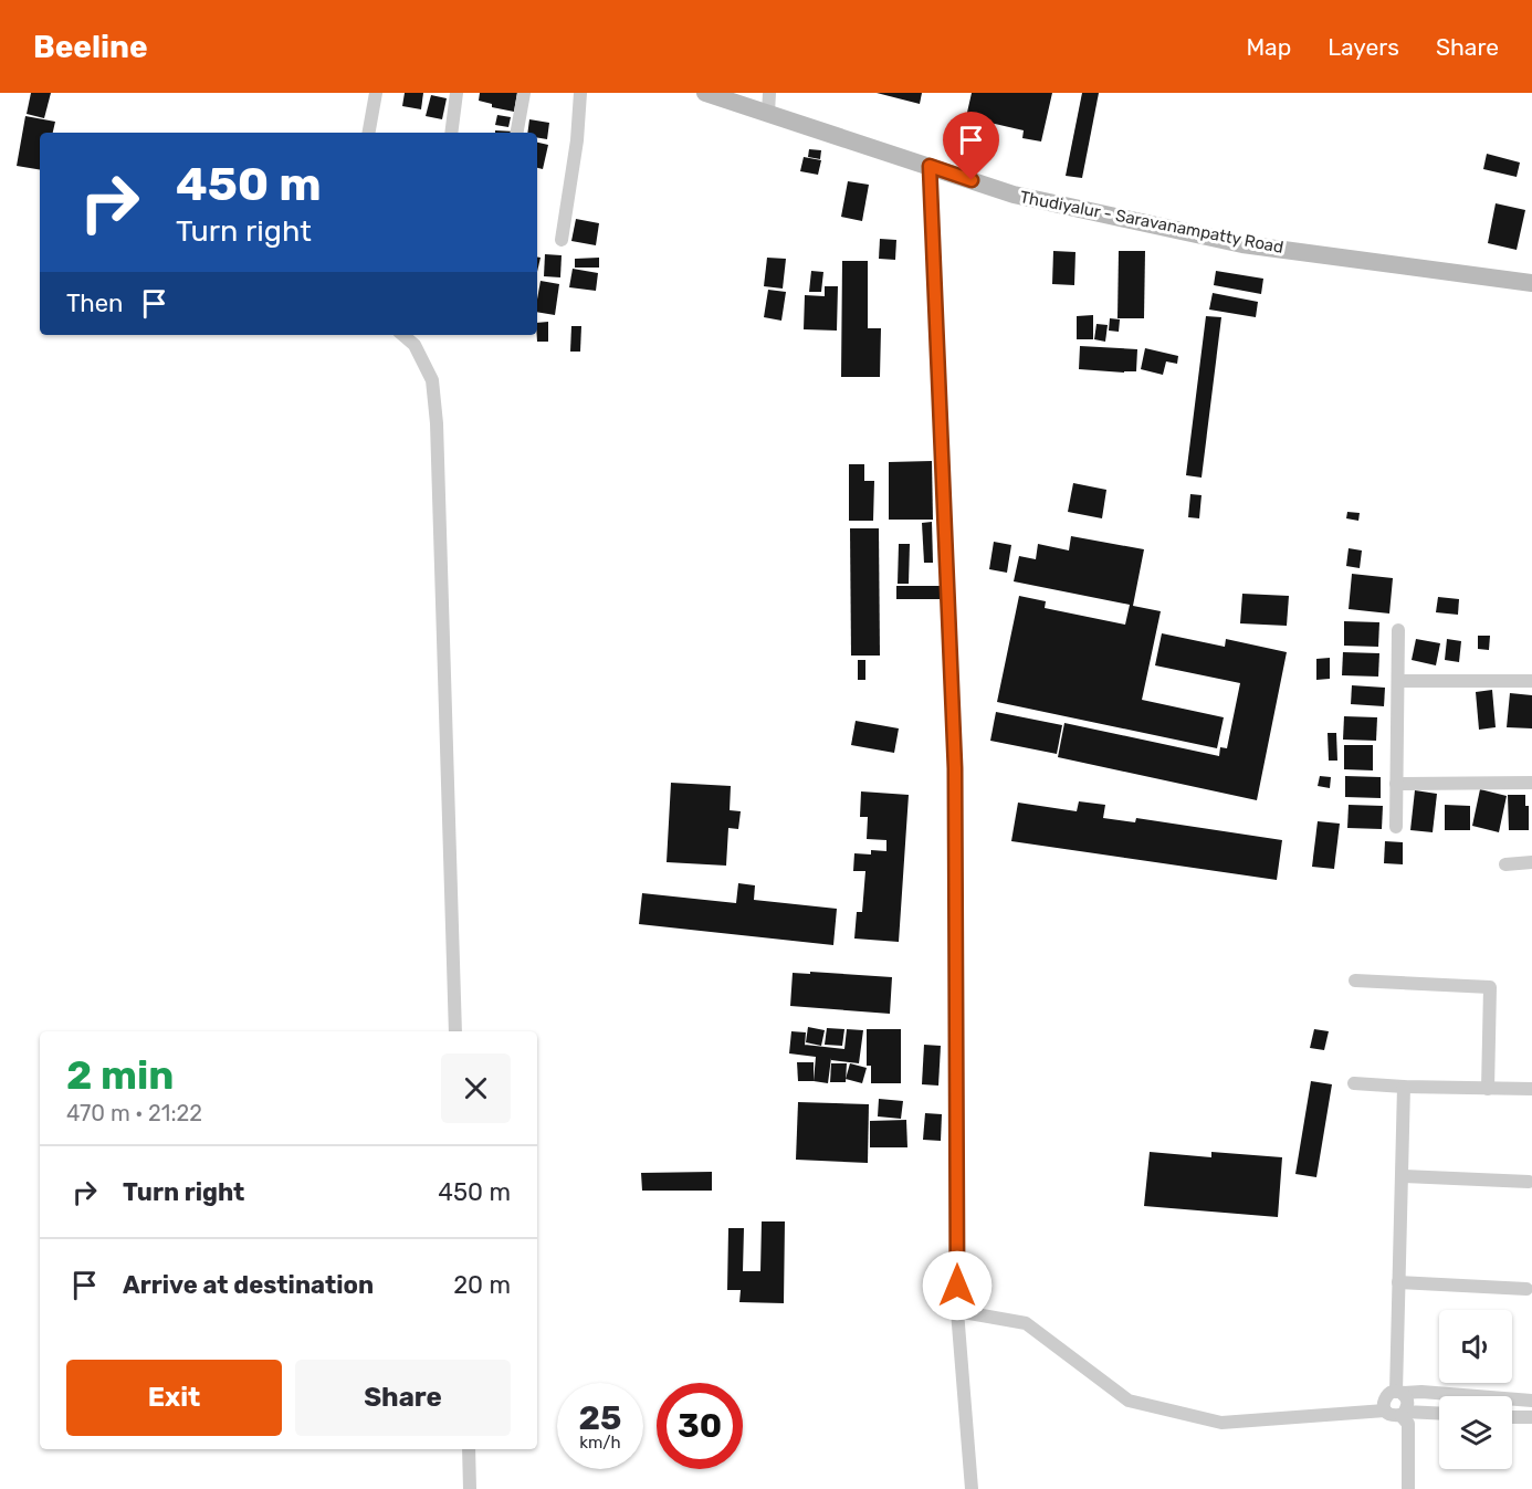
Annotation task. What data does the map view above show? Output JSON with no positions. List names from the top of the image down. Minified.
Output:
{"streets":{"main road":["Thudiyalur - Saravanampatty Road"]},"page":{"header":"Beeline","nav":["Map","Layers","Share"],"turn":["450 m","Turn right"],"then":"Then","heading":["2 min","470 m · 21:22"],"list":[{"name":"Turn right","value":"450 m"},{"name":"Arrive at destination","value":"20 m"}],"buttons":["Exit","Share"],"speed":"25 km/h","limit":"30"}}
